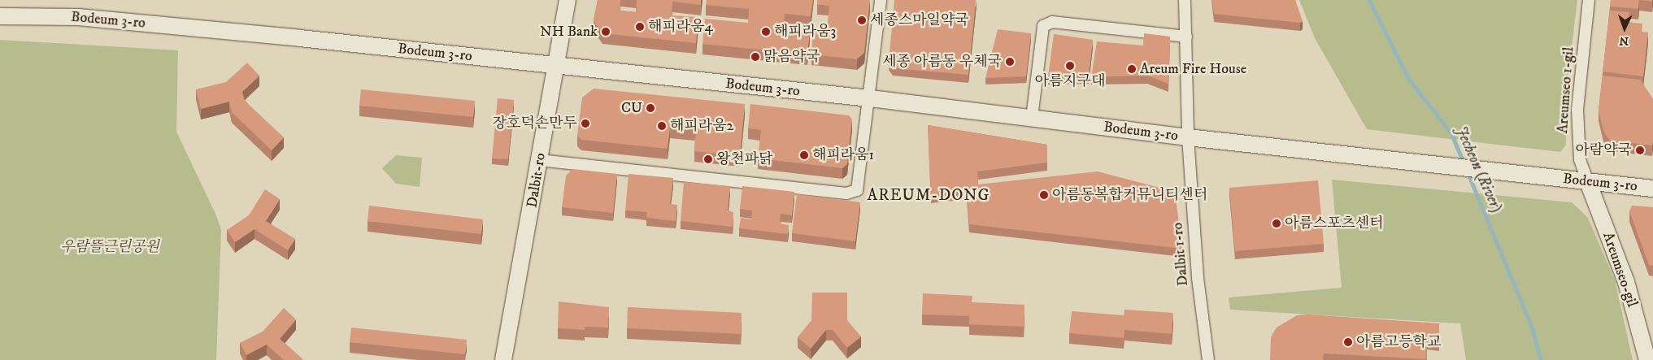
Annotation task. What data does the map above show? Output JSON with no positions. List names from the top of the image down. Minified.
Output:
{"streets":{"street":["Bodeum 3-ro","Areumseo 1-gil","Dalbit-ro","Dalbit 1-ro","Areumseo-gil"]},"crossings":[["Bodeum 3-ro","Areumseo 1-gil"],["Bodeum 3-ro","Dalbit-ro"],["Bodeum 3-ro","Dalbit 1-ro"],["Bodeum 3-ro","Areumseo-gil"],["Areumseo 1-gil","Areumseo-gil"]],"districts":["AREUM-DONG"],"water":["Jecheon (River)"],"parks":["우람뜰근린공원"],"places":["세종스마일약국","해피라움4","NH Bank","해피라움3","맑음약국","세종 아름동 우체국","아름지구대","Areum Fire House","CU","장호덕손만두","해피라움2","아람약국","해피라움1","왕천파닭","아름동복합커뮤니티센터","아름스포츠센터","아름고등학교"],"north":"bottom"}
